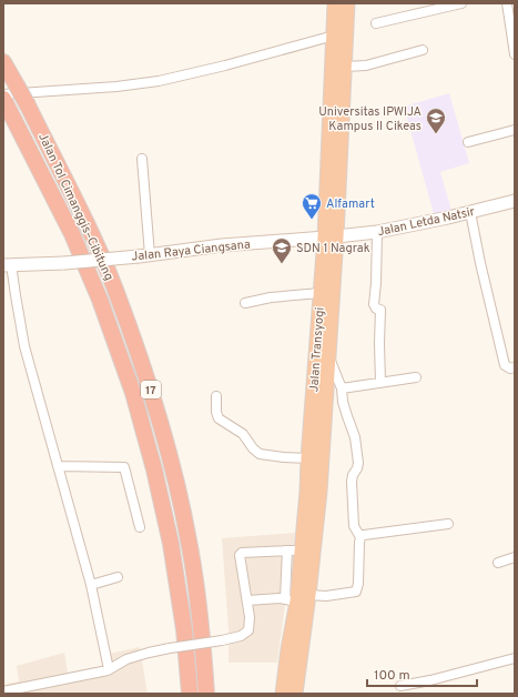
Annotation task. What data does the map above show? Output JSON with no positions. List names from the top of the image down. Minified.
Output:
{"streets":{"highway":["Jalan Tol Cimanggis–Cibitung","Jalan Transyogi","17"],"main road":["Jalan Letda Natsir","Jalan Raya Ciangsana"]},"crossings":[["Jalan Letda Natsir","Jalan Raya Ciangsana"],["Jalan Letda Natsir","Jalan Transyogi"],["Jalan Raya Ciangsana","Jalan Transyogi"]],"places":{"school or university":["Universitas IPWIJA Kampus II Cikeas","SDN 1 Nagrak"],"supermarket":["Alfamart"]},"scale_bar":"100 m"}
